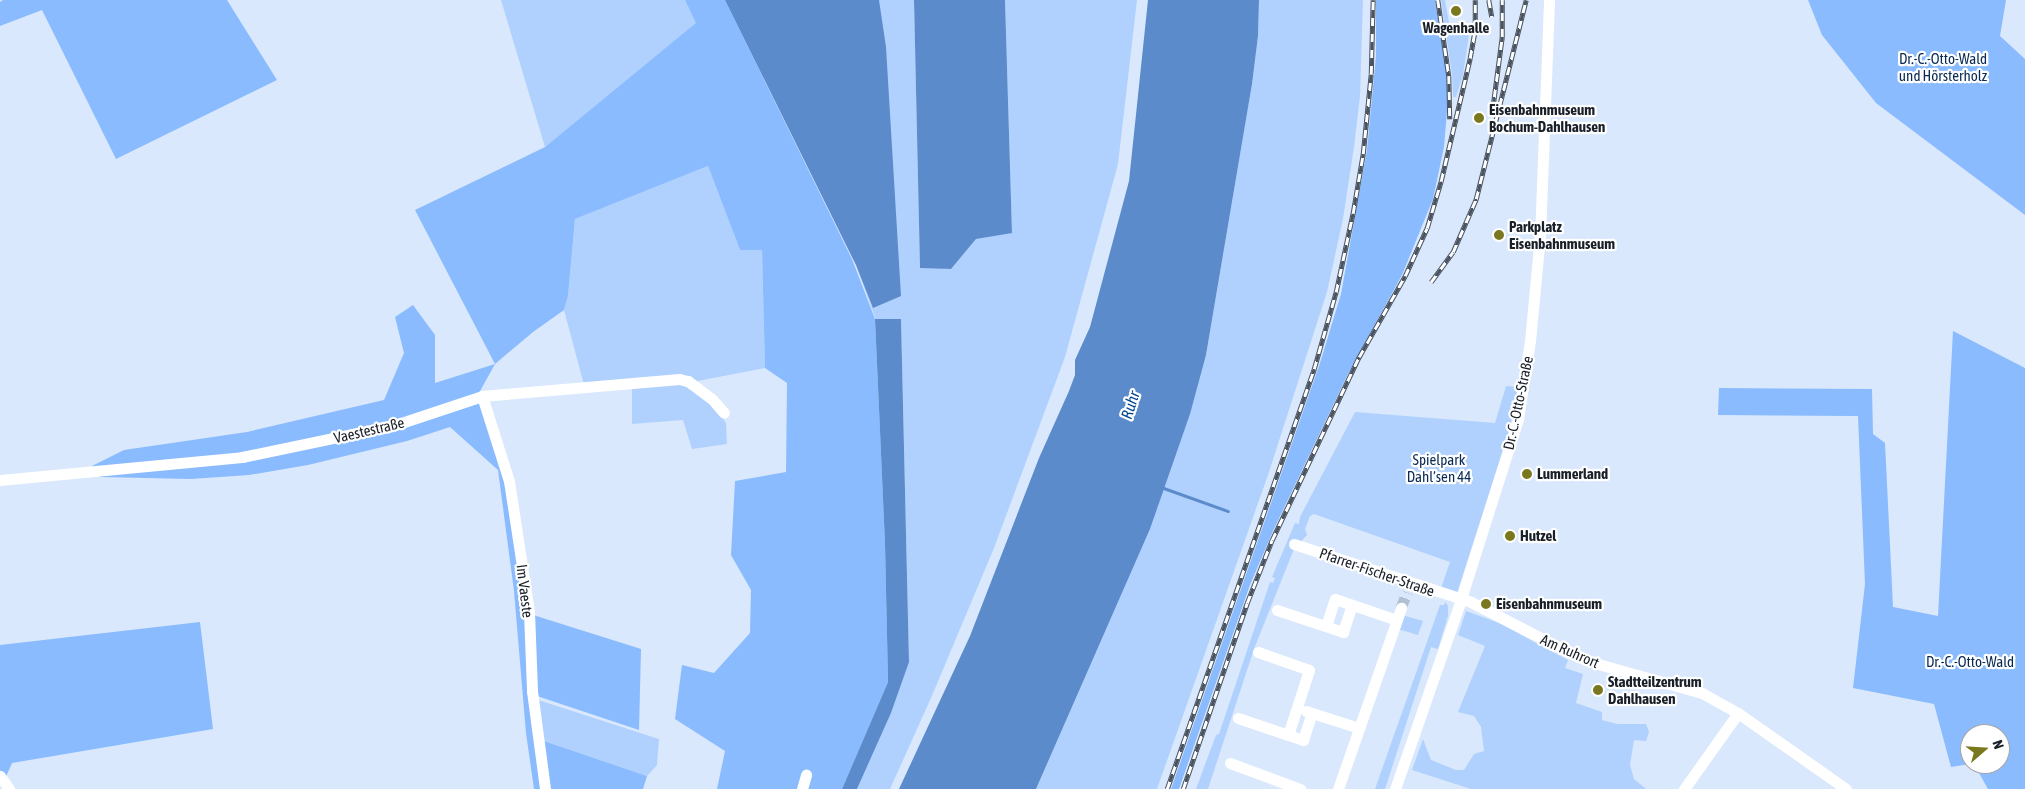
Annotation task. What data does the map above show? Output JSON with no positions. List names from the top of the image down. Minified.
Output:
{"streets":{"street":["Dr.-C.-Otto-Straße","Vaestestraße","Pfarrer-Fischer-Straße","Im Vaeste","Am Ruhrort"]},"crossings":[["Dr.-C.-Otto-Straße","Pfarrer-Fischer-Straße"],["Dr.-C.-Otto-Straße","Am Ruhrort"],["Vaestestraße","Im Vaeste"],["Pfarrer-Fischer-Straße","Am Ruhrort"]],"water":["Ruhr"],"parks":["Dr.-C.-Otto-Wald und Hörsterholz","Spielpark Dahl’sen 44","Dr.-C.-Otto-Wald"],"places":["Wagenhalle","Eisenbahnmuseum Bochum-Dahlhausen","Parkplatz Eisenbahnmuseum","Lummerland","Hutzel","Eisenbahnmuseum","Stadtteilzentrum Dahlhausen"],"north":"right"}
